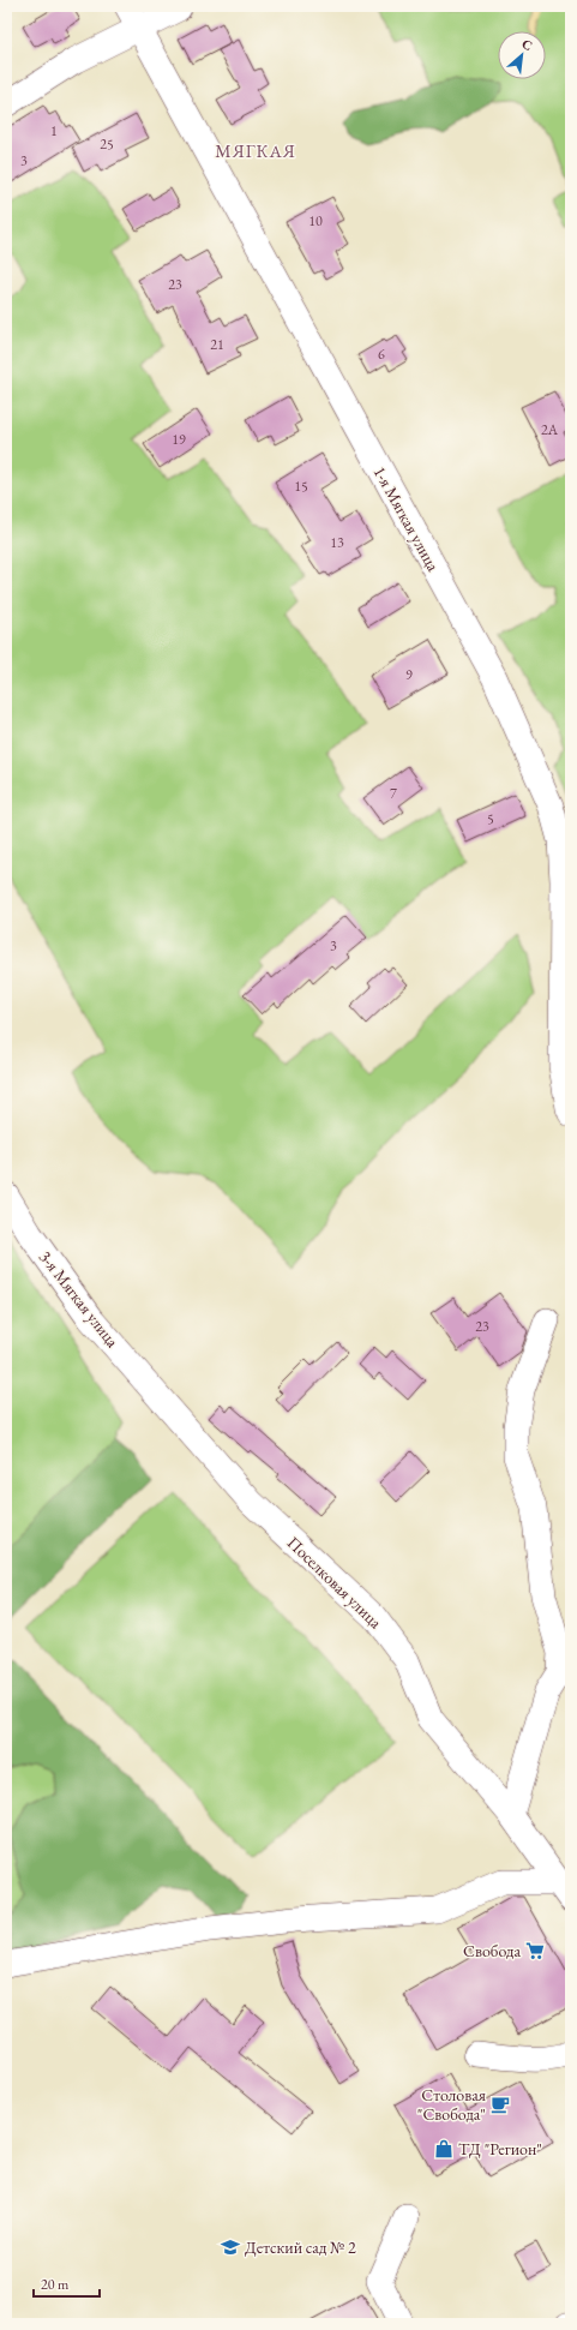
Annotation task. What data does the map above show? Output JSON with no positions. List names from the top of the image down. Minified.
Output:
{"streets":{"street":["1-я Мягкая улица","3-я Мягкая улица","Поселковая улица"]},"crossings":[["3-я Мягкая улица","Поселковая улица"]],"districts":["МЯГКАЯ"],"places":{"supermarket":["Свобода"],"cafe":["Столовая \"Свобода\""],"shop":["ТД \"Регион\""],"school or university":["Детский сад № 2"]},"house_numbers":["1","25","3","10","23","21","6","2А","19","15","13","9","7","5","3","23"],"scale_bar":"20 m","north":"top right"}
